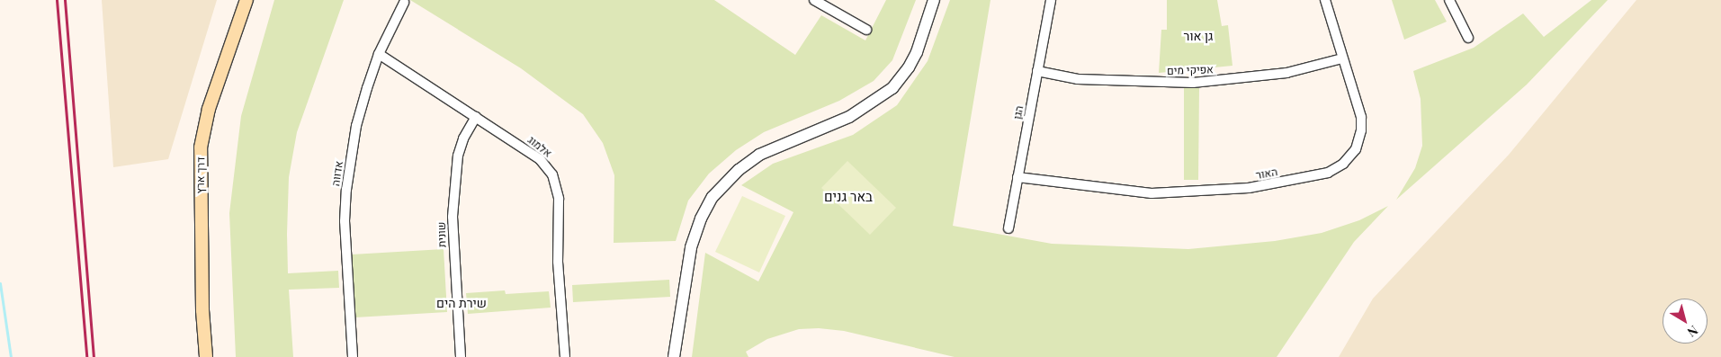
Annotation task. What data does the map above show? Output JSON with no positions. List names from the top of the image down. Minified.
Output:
{"streets":{"main road":["דרך ארץ"],"street":["אפיקי מים","הגן","אלמוג","אדווה","האור","שונית"]},"crossings":[["אפיקי מים","הגן"],["אפיקי מים","האור"],["הגן","האור"],["אלמוג","אדווה"],["אלמוג","שונית"]],"districts":["גן אור","באר גנים","שירת הים"],"north":"bottom right"}
